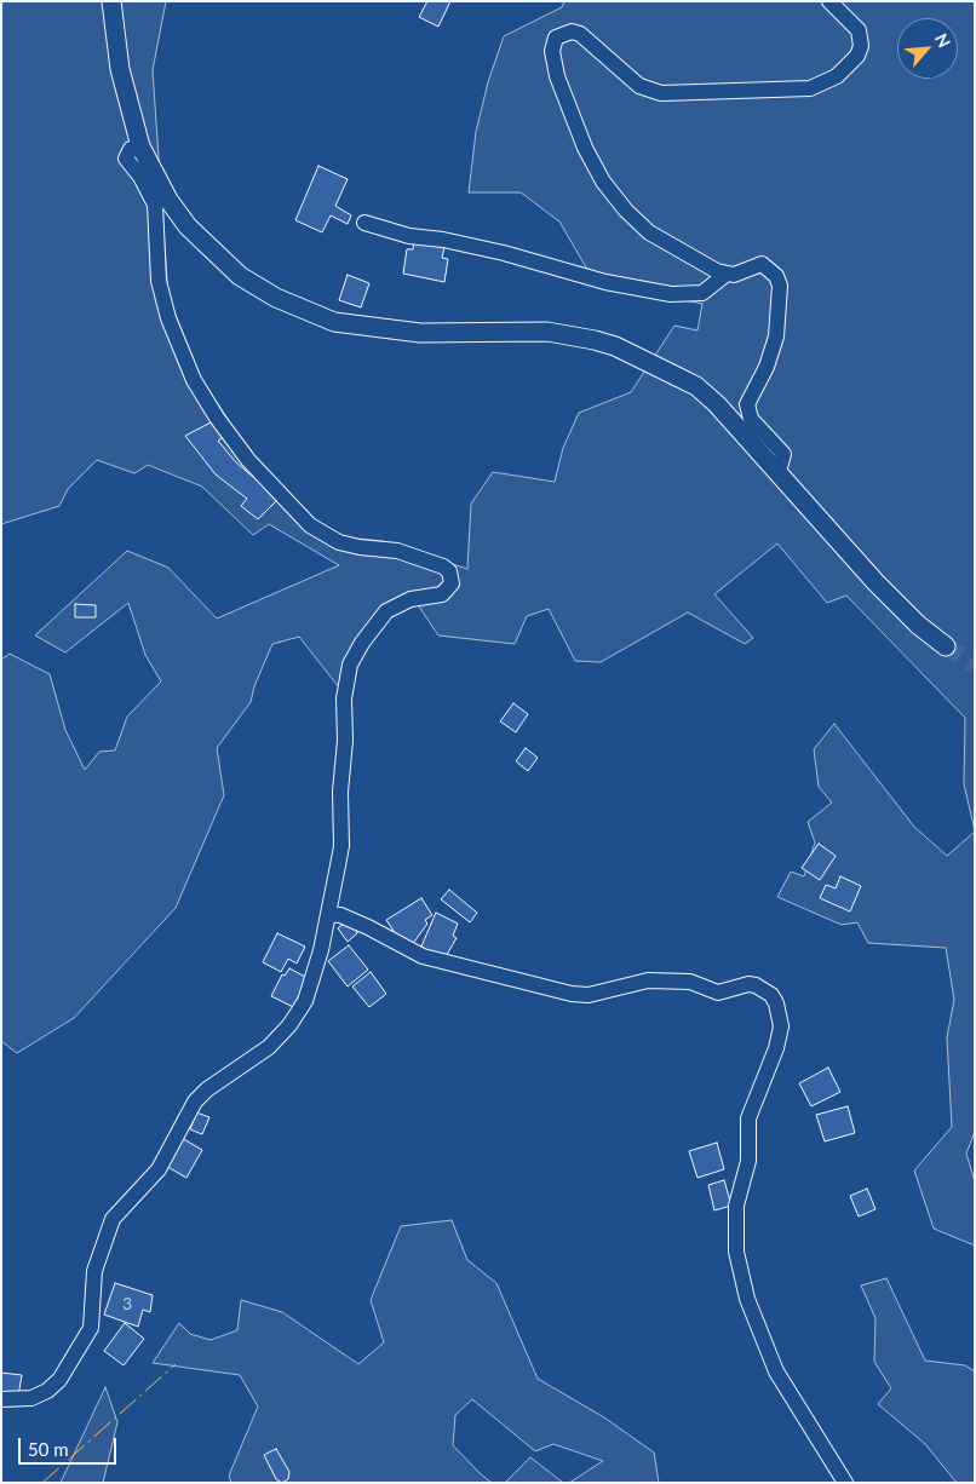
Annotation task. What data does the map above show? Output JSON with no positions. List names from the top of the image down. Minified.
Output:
{"house_numbers":["3"],"scale_bar":"50 m","north":"top right"}
